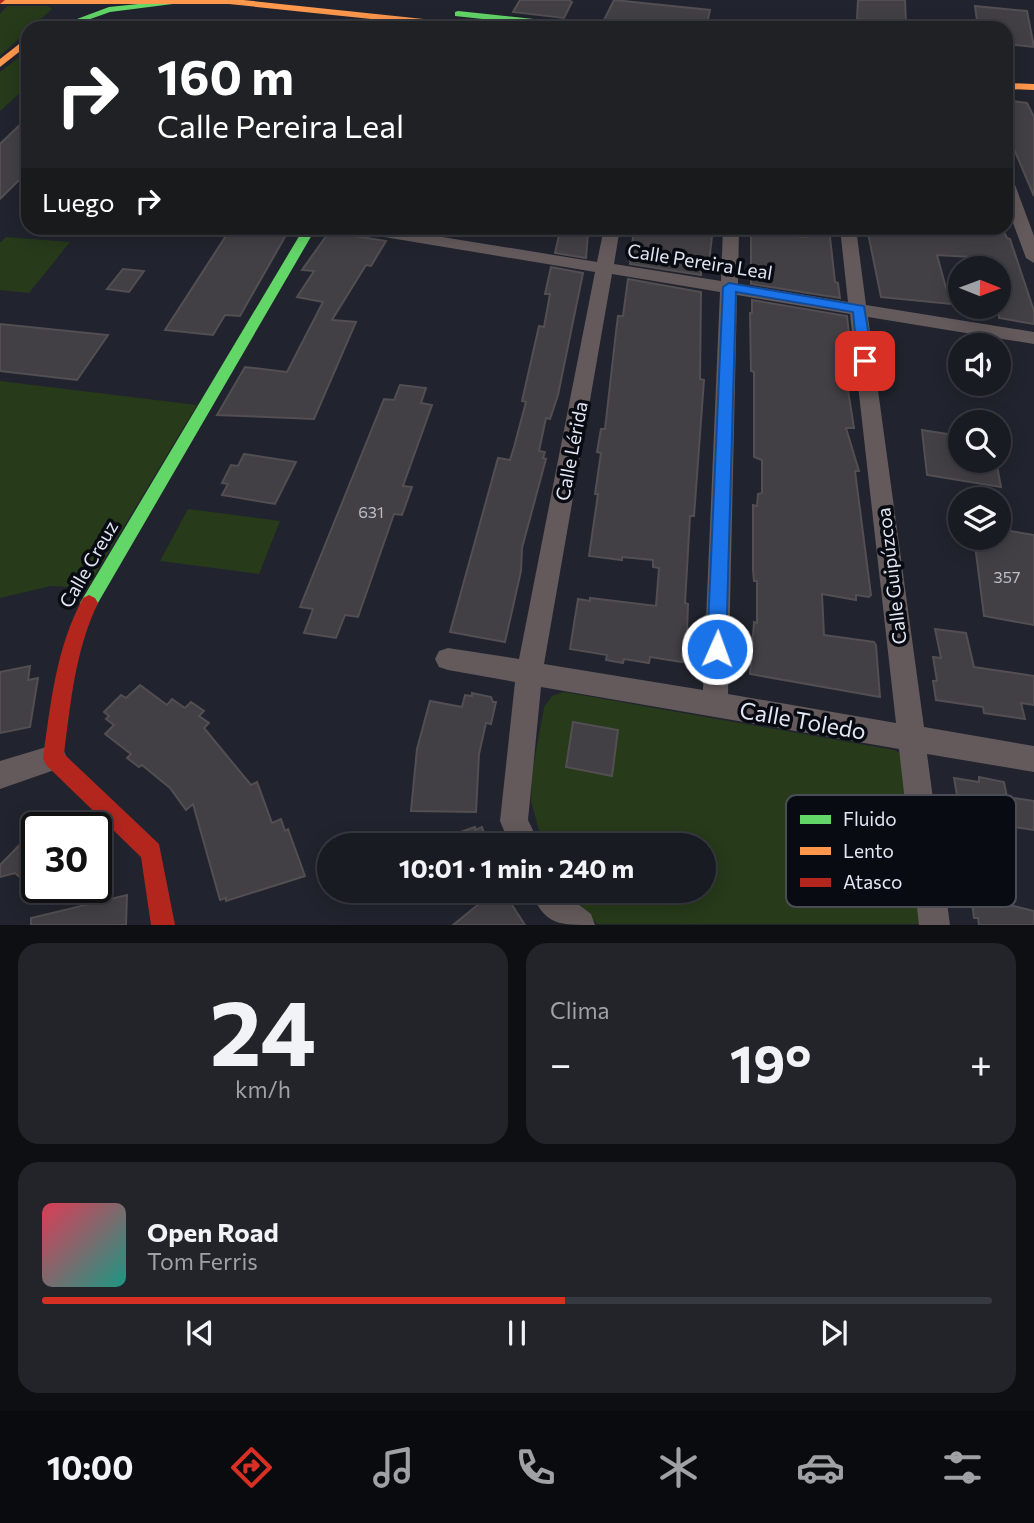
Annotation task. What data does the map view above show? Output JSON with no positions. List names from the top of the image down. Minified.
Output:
{"streets":{"main road":["Calle Creuz"],"street":["Calle Pereira Leal","Calle Lérida","Calle Guipúzcoa","Calle Toledo"]},"crossings":[["Calle Pereira Leal","Calle Lérida"],["Calle Pereira Leal","Calle Guipúzcoa"],["Calle Lérida","Calle Toledo"],["Calle Guipúzcoa","Calle Toledo"]],"house_numbers":["631","357"],"legend":["Fluido","Lento","Atasco"],"north":"right","page":{"turn":["160 m","Calle Pereira Leal"],"then":"Luego","limit":"30","trip":"10:01 · 1 min · 240 m","tile":[["24","km/h"],"Clima"],"heat":["−","19°","+"],"song":["Open Road","Tom Ferris"],"tabs":"10:00"}}
